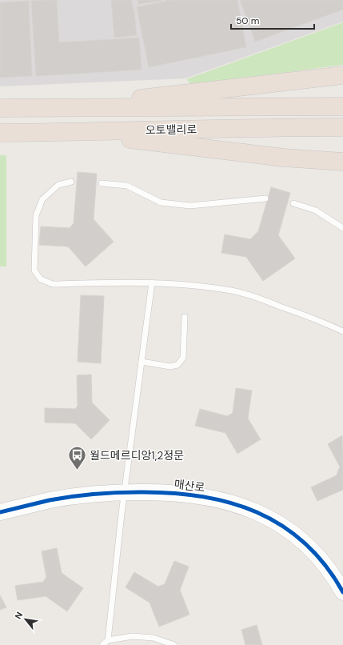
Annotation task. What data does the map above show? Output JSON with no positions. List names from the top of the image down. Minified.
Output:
{"streets":{"highway":["오토밸리로"],"street":["매산로"]},"places":{"bus stop":["월드메르디앙1,2정문"]},"scale_bar":"50 m","north":"top left"}
